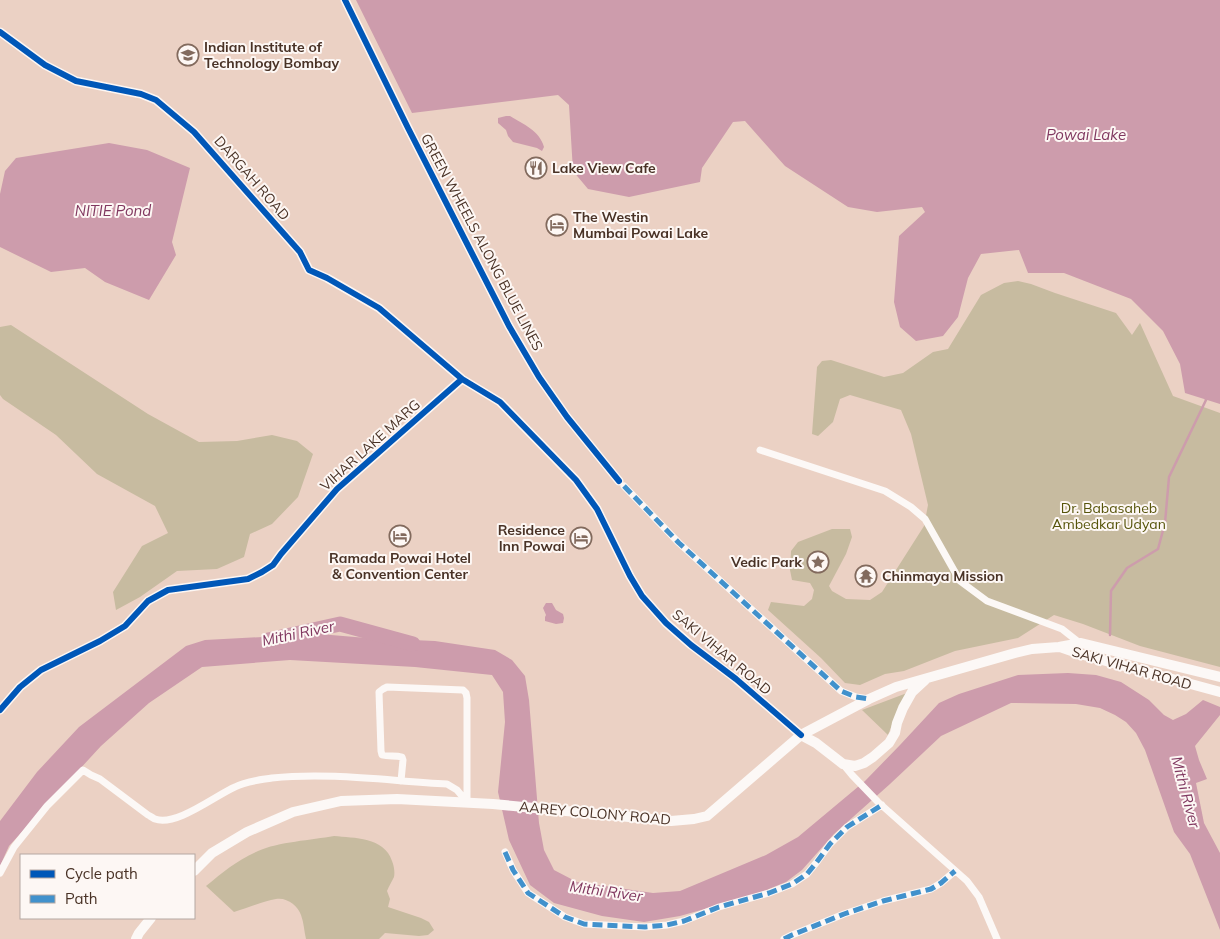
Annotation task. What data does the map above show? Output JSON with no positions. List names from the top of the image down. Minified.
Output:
{"streets":{"main road":["SAKI VIHAR ROAD","AAREY COLONY ROAD"],"street":["DARGAH ROAD","VIHAR LAKE MARG"],"cycle path":["GREEN WHEELS ALONG BLUE LINES"]},"crossings":[["DARGAH ROAD","VIHAR LAKE MARG"],["DARGAH ROAD","SAKI VIHAR ROAD"],["VIHAR LAKE MARG","SAKI VIHAR ROAD"],["SAKI VIHAR ROAD","AAREY COLONY ROAD"]],"water":["Powai Lake","NITIE Pond","Mithi River"],"parks":["Dr. Babasaheb Ambedkar Udyan"],"places":{"school or university":["Indian Institute of Technology Bombay"],"restaurant":["Lake View Cafe"],"hotel":["The Westin Mumbai Powai Lake","Ramada Powai Hotel & Convention Center","Residence Inn Powai"],"place":["Vedic Park"],"temple":["Chinmaya Mission"]},"legend":["Cycle path","Path"]}
